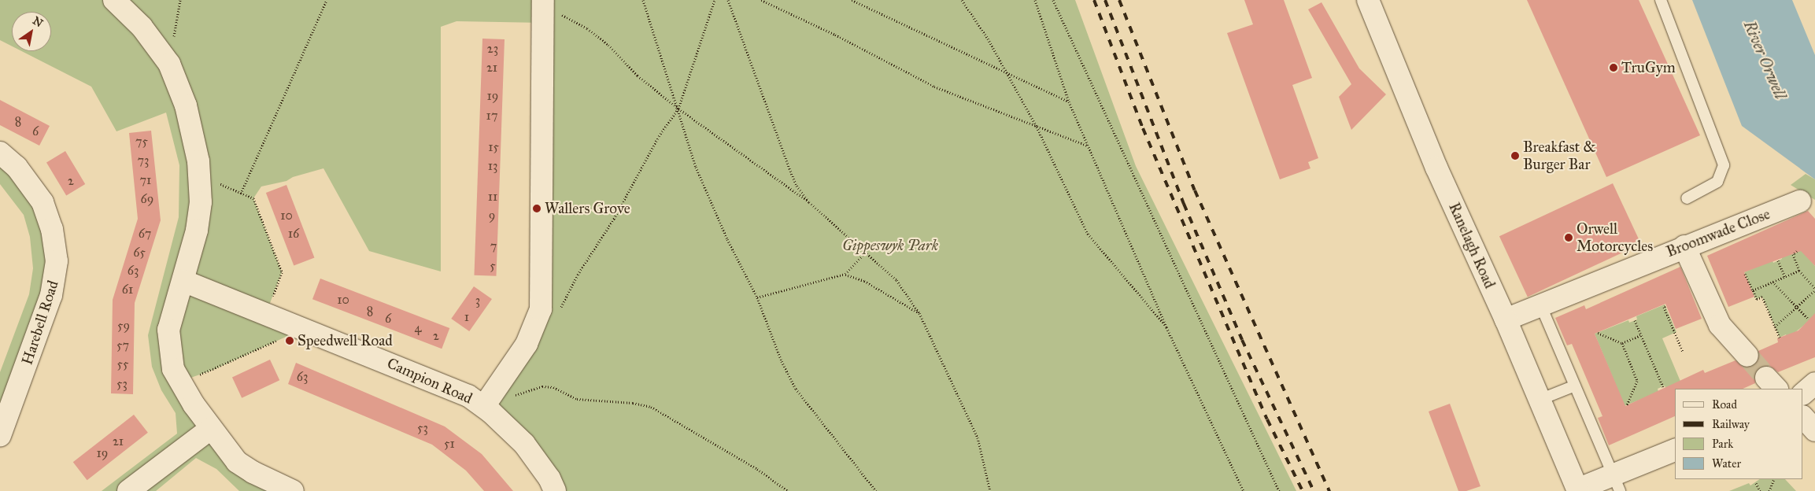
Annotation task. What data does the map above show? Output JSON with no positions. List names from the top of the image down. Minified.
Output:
{"streets":{"street":["Broomwade Close","Ranelagh Road","Harebell Road","Campion Road"]},"crossings":[["Broomwade Close","Ranelagh Road"]],"water":["River Orwell"],"parks":["Gippeswyk Park"],"places":["TruGym","Breakfast & Burger Bar","Wallers Grove","Orwell Motorcycles","Speedwell Road"],"house_numbers":["23","21","19","17","8","6","75","15","73","13","71","2","11","69","10","9","67","16","7","65","5","63","61","10","3","8","1","6","59","4","2","57","55","63","53","53","21","51","19"],"legend":["Road","Railway","Park","Water"],"north":"top right"}
